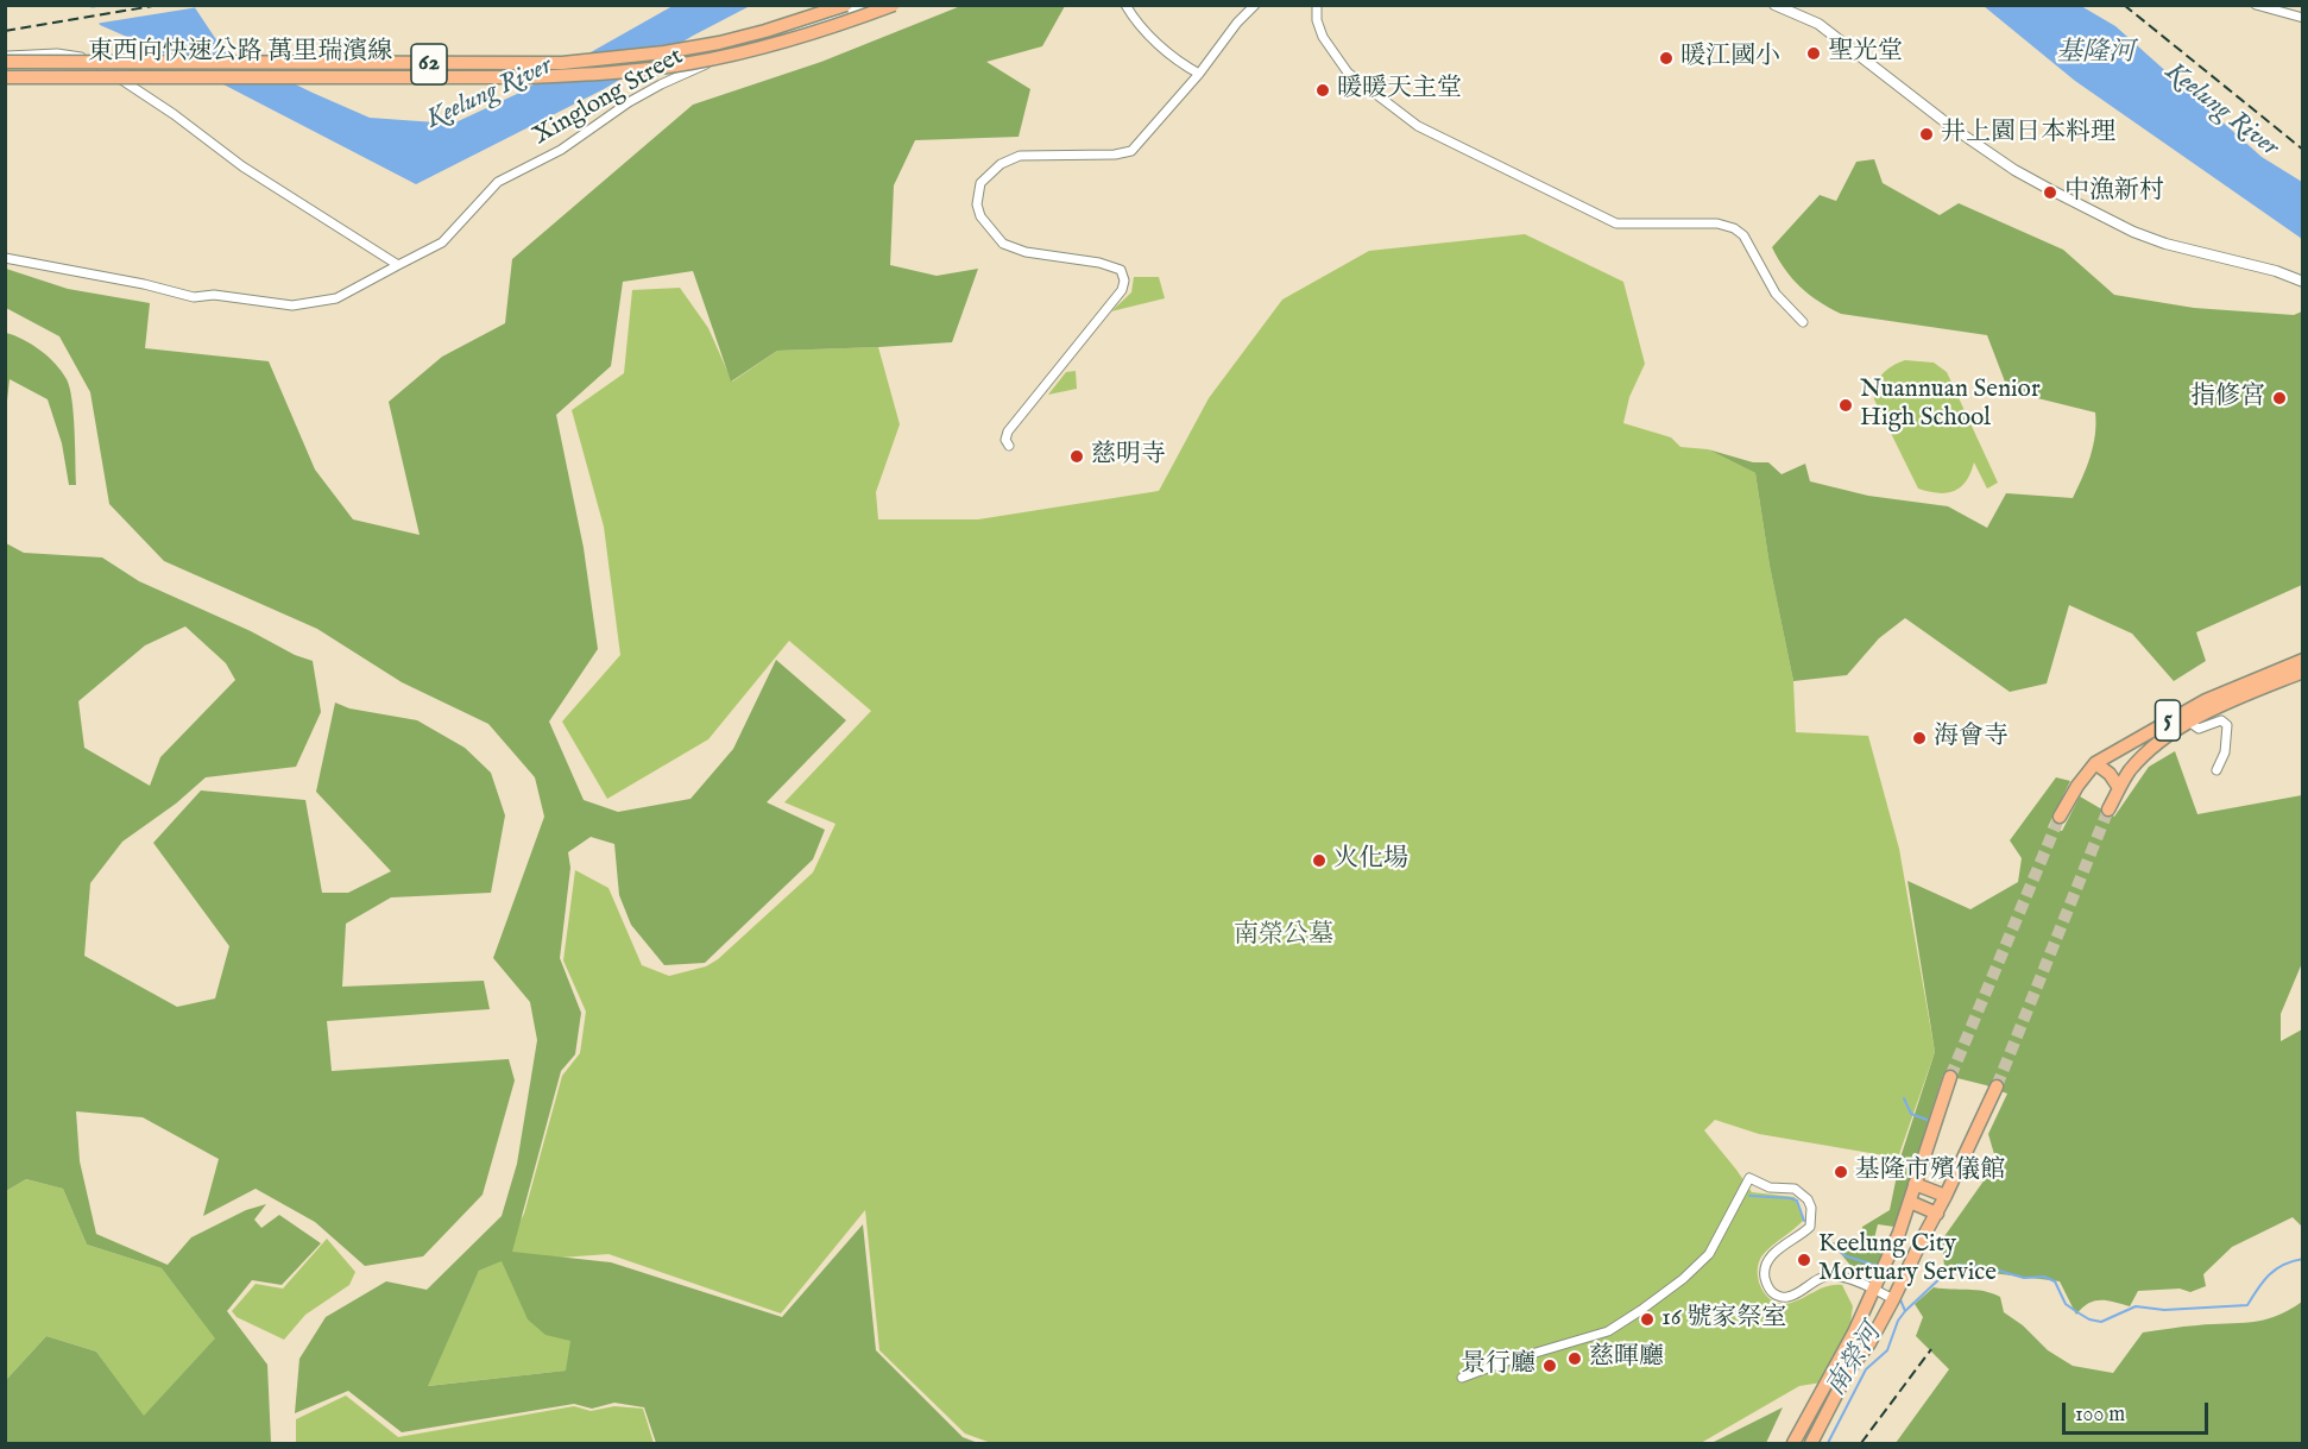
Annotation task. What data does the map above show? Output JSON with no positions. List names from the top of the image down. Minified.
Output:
{"streets":{"main road":["東西向快速公路 萬里瑞濱線","62","5"],"street":["Xinglong Street"]},"water":["基隆河","Keelung River","南榮河"],"parks":["南榮公墓"],"places":["聖光堂","暖江國小","暖暖天主堂","井上園日本料理","中漁新村","指修宮","Nuannuan Senior High School","慈明寺","海會寺","火化場","基隆市殯儀館","Keelung City Mortuary Service","16 號家祭室","慈暉廳","景行廳"],"scale_bar":"100 m"}
